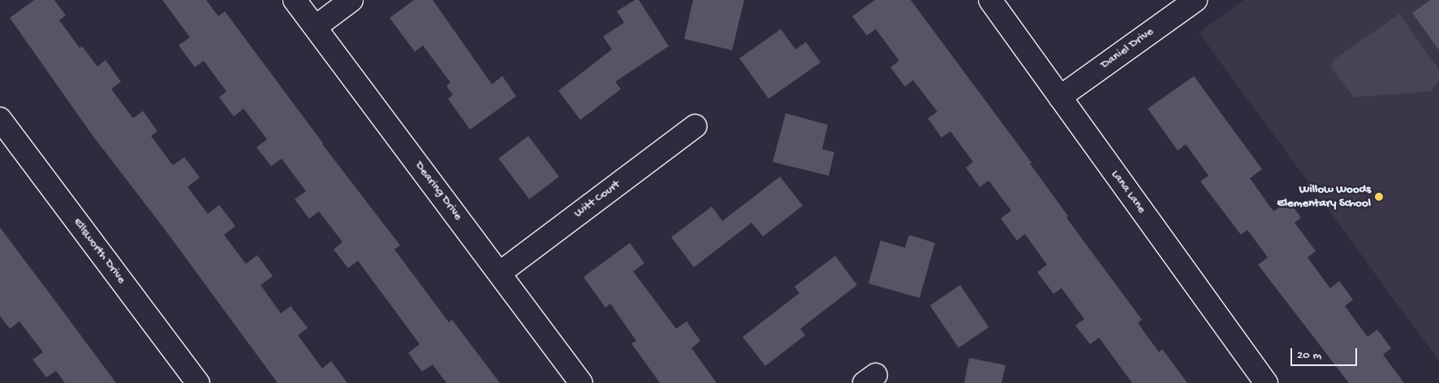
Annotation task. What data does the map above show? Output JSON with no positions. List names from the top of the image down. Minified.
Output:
{"streets":{"street":["Daniel Drive","Dearing Drive","Lana Lane","Witt Court","Ellsworth Drive"]},"crossings":[["Daniel Drive","Lana Lane"],["Dearing Drive","Witt Court"]],"places":["Willow Woods Elementary School"],"scale_bar":"20 m"}
